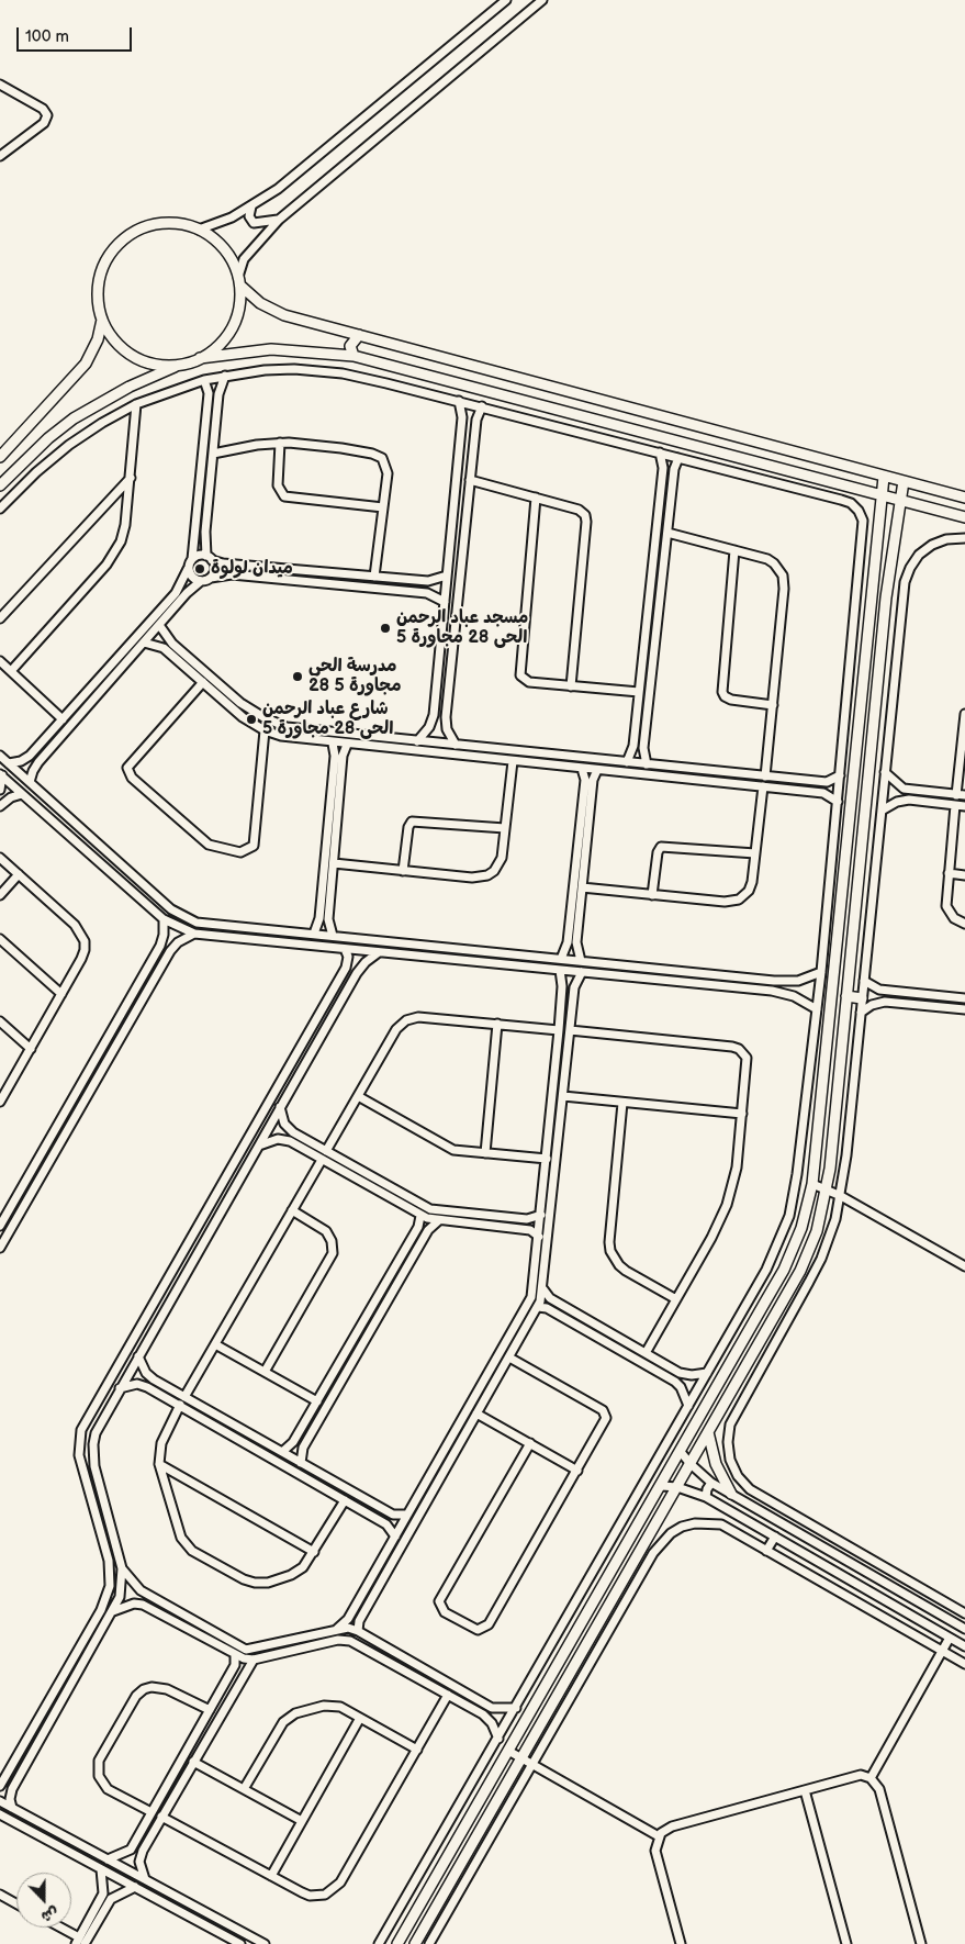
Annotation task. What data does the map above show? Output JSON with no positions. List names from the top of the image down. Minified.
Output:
{"places":["ميدان لولوة","مسجد عباد الرحمن الحى 28 مجاورة 5","مدرسة الحى 28 مجاورة 5","شارع عباد الرحمن الحى 28 مجاورة 5"],"scale_bar":"100 m","north":"bottom"}
